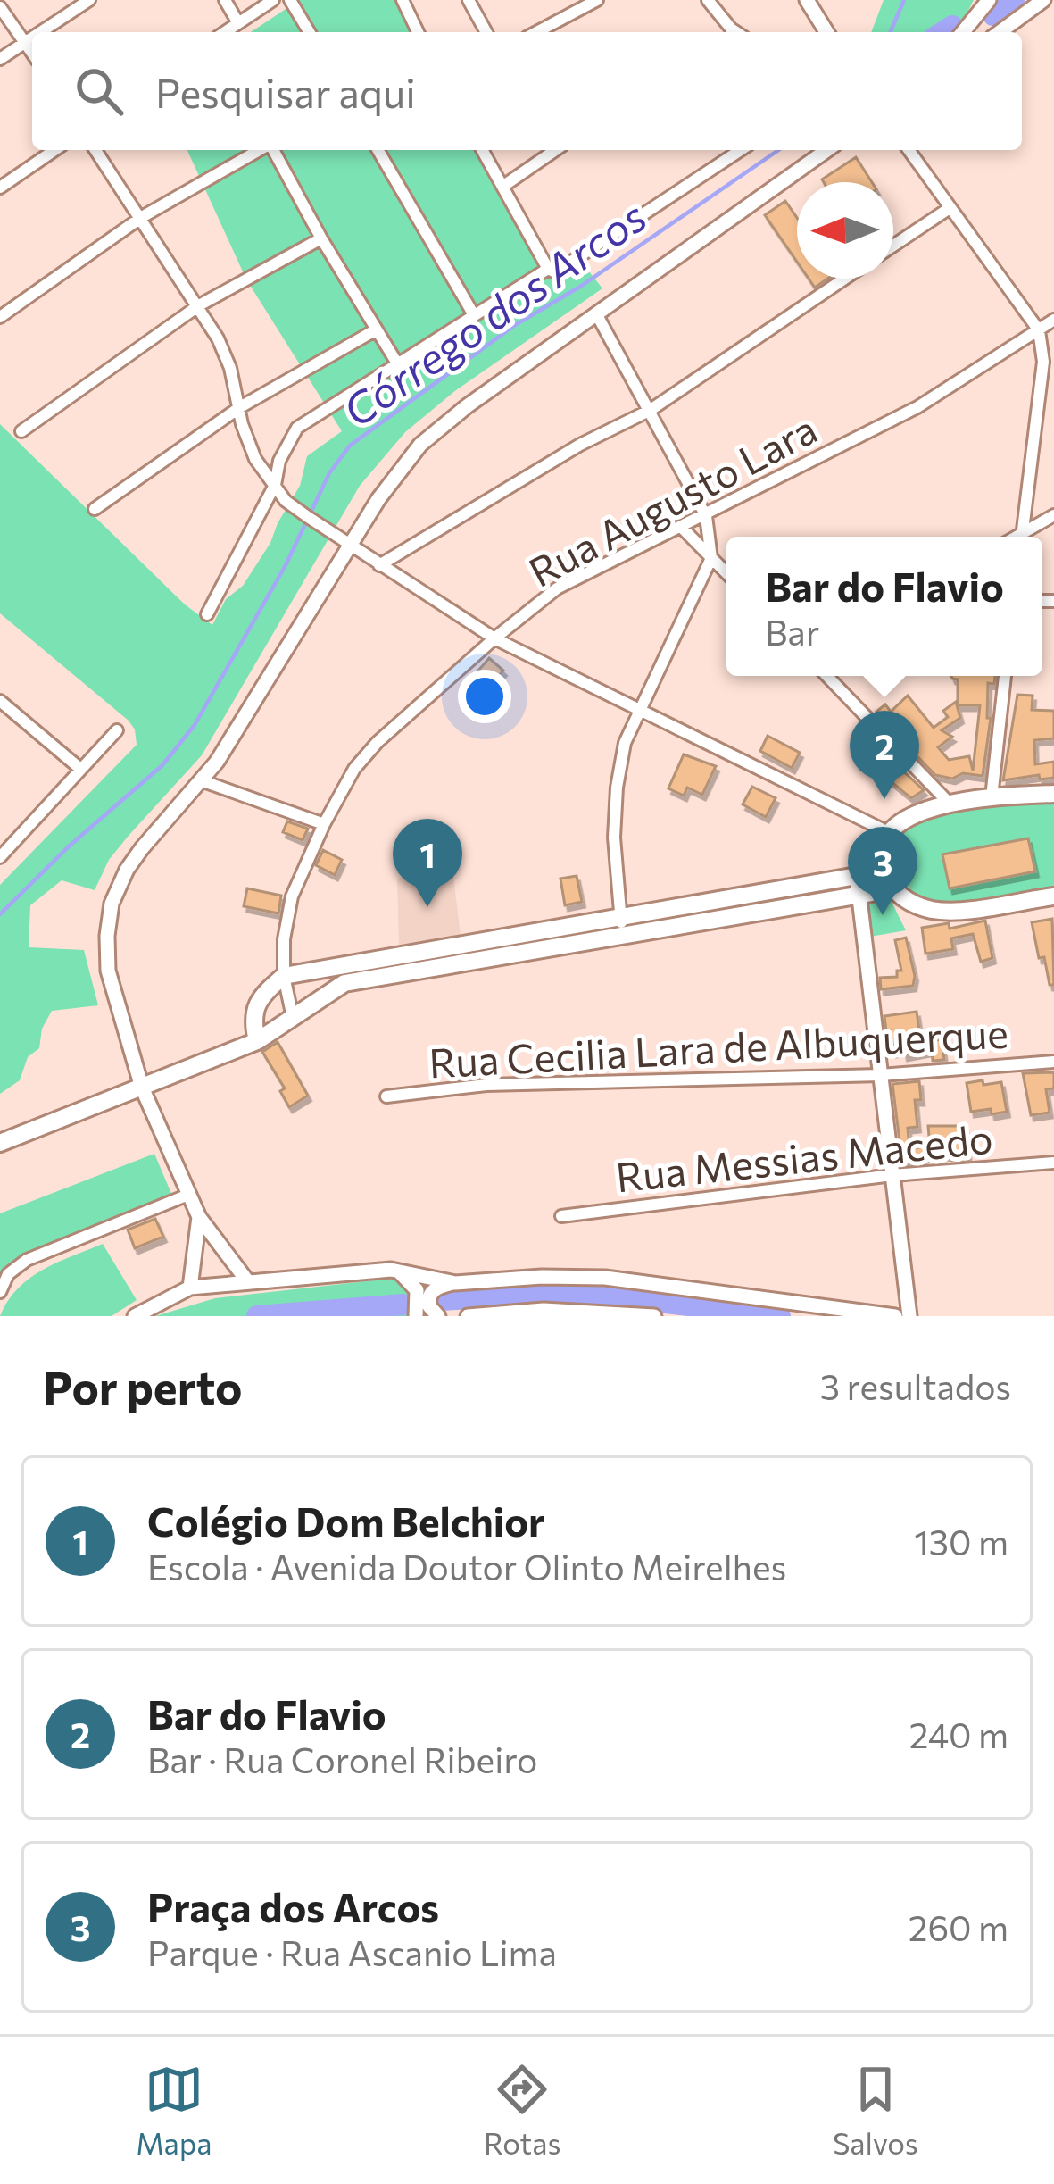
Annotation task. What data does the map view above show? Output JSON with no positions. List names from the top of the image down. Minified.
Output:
{"streets":{"street":["Rua Augusto Lara","Rua Cecilia Lara de Albuquerque","Rua Messias Macedo"]},"water":["Córrego dos Arcos"],"north":"left","page":{"search":"Pesquisar aqui","popup":["Bar do Flavio","Bar"],"pins":["2","1","3"],"heading":["Por perto","3 resultados"],"list":[{"mark":"1","name":"Colégio Dom Belchior","note":"Escola · Avenida Doutor Olinto Meirelhes","value":"130 m"},{"mark":"2","name":"Bar do Flavio","note":"Bar · Rua Coronel Ribeiro","value":"240 m"},{"mark":"3","name":"Praça dos Arcos","note":"Parque · Rua Ascanio Lima","value":"260 m"}],"nav":["Mapa","Rotas","Salvos"]}}
